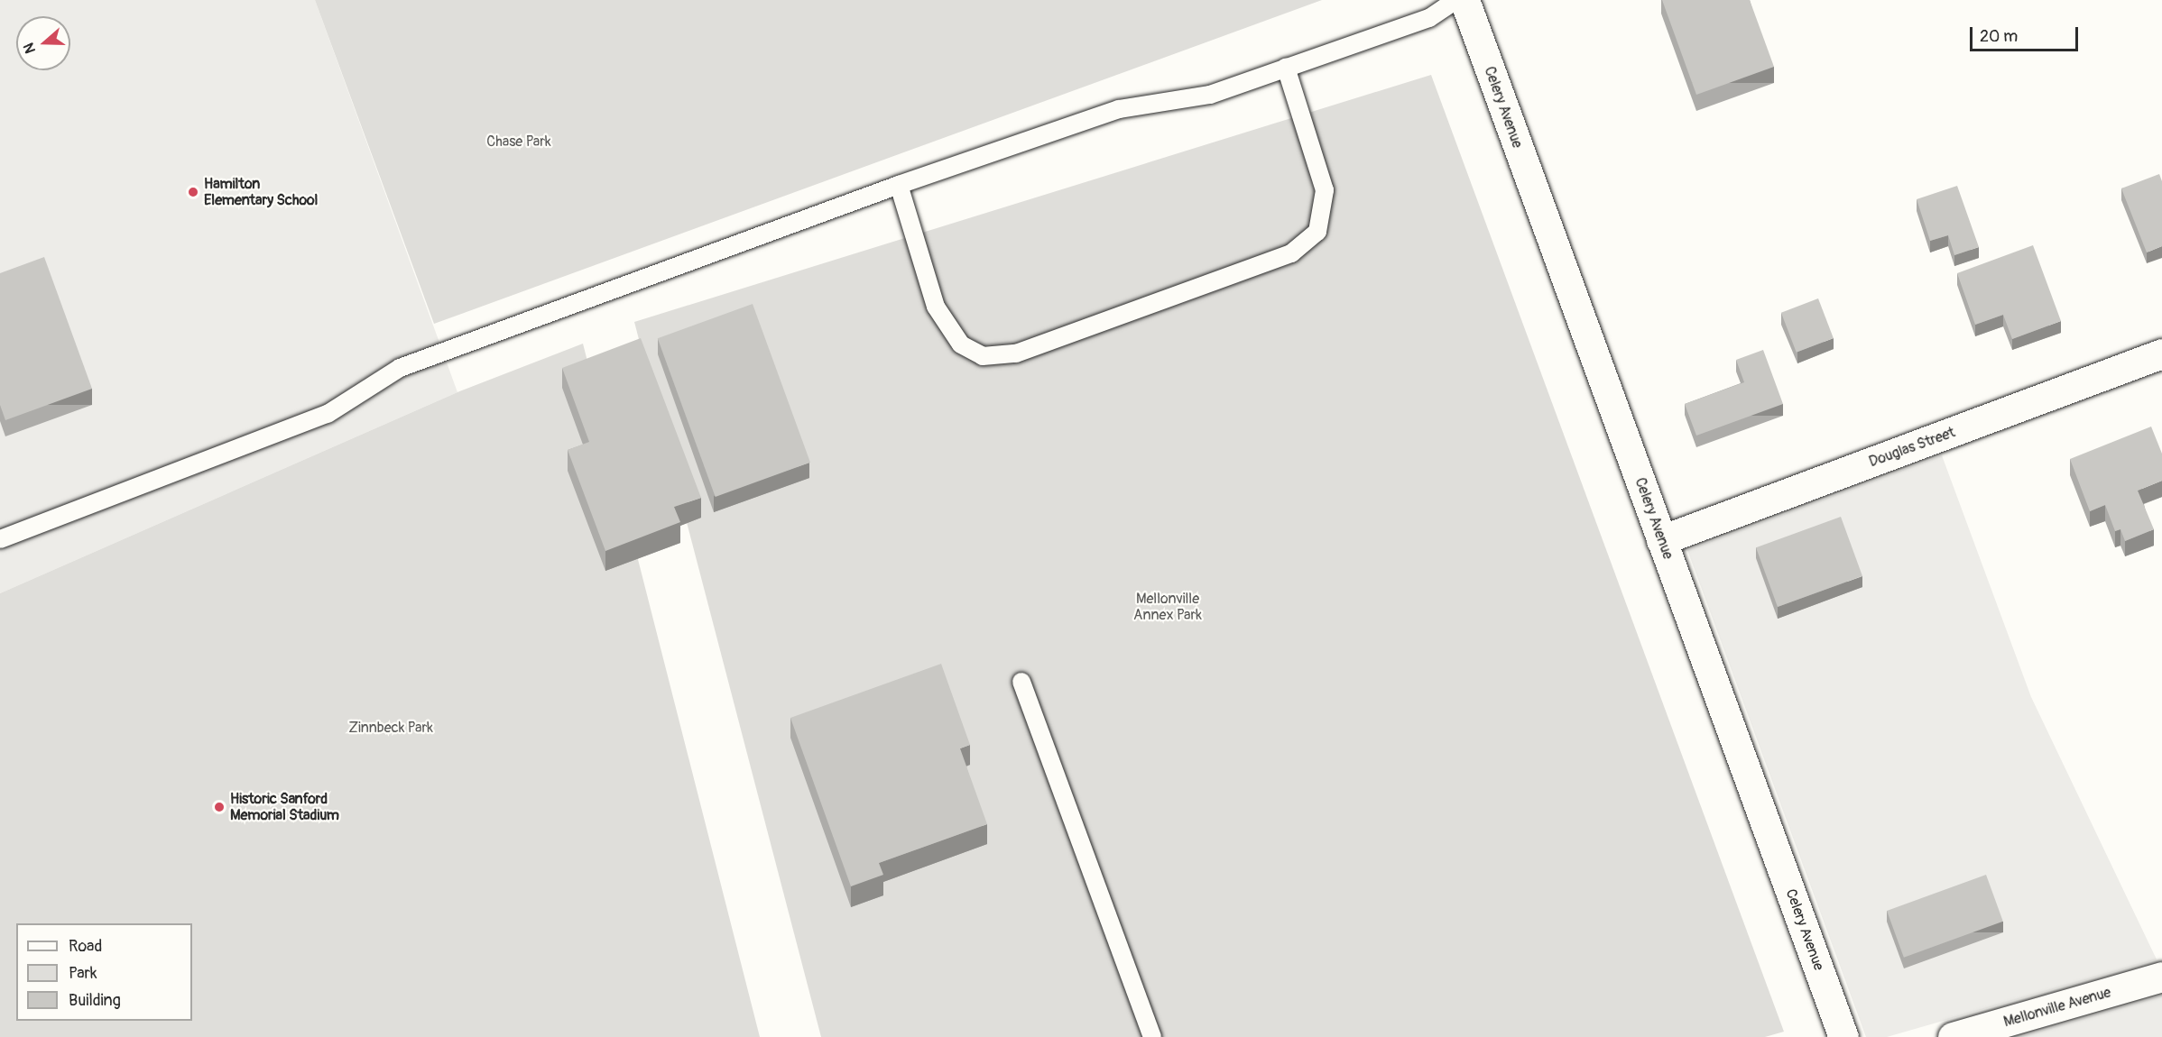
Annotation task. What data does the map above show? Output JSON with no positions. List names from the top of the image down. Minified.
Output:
{"streets":{"main road":["Celery Avenue","Douglas Street","Mellonville Avenue"]},"crossings":[["Celery Avenue","Douglas Street"]],"parks":["Chase Park","Mellonville Annex Park","Zinnbeck Park"],"places":["Hamilton Elementary School","Historic Sanford Memorial Stadium"],"legend":["Road","Park","Building"],"scale_bar":"20 m","north":"left"}
